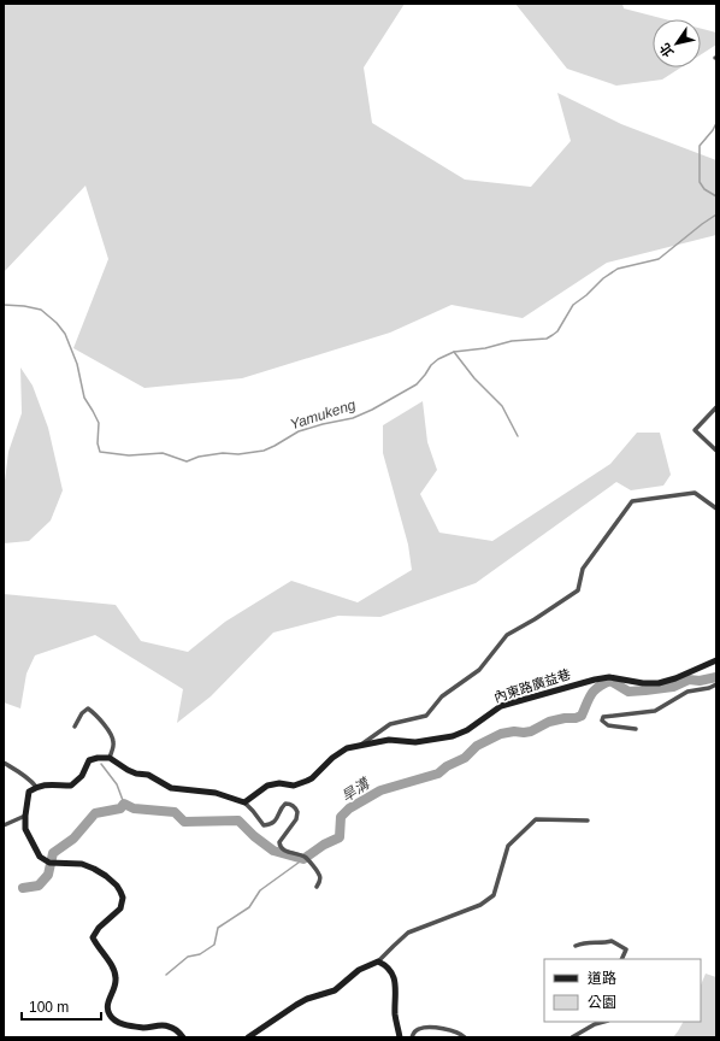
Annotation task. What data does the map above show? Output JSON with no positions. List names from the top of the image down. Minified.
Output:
{"streets":{"street":["內東路廣益巷"]},"water":["Yamukeng","旱溝"],"legend":["道路","公園"],"scale_bar":"100 m","north":"bottom left"}
